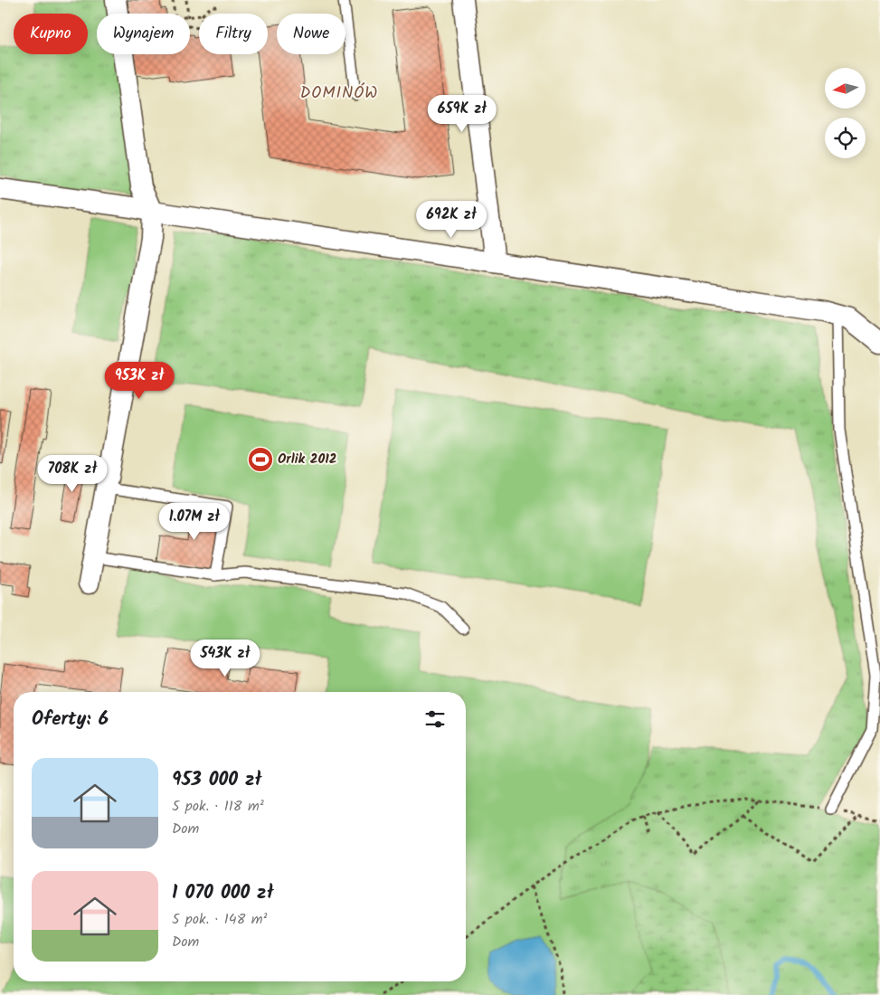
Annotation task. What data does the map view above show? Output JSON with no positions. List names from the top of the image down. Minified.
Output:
{"districts":["DOMINÓW"],"places":{"sports":["Orlik 2012"]},"north":"left","page":{"chip":["Kupno","Wynajem","Filtry","Nowe"],"price":["659K zł","692K zł","953K zł","708K zł","1.07M zł","543K zł"],"heading":"Oferty: 6","list":[{"name":"953 000 zł","note":"5 pok. · 118 m² · Dom"},{"name":"1 070 000 zł","note":"5 pok. · 148 m² · Dom"}]}}
